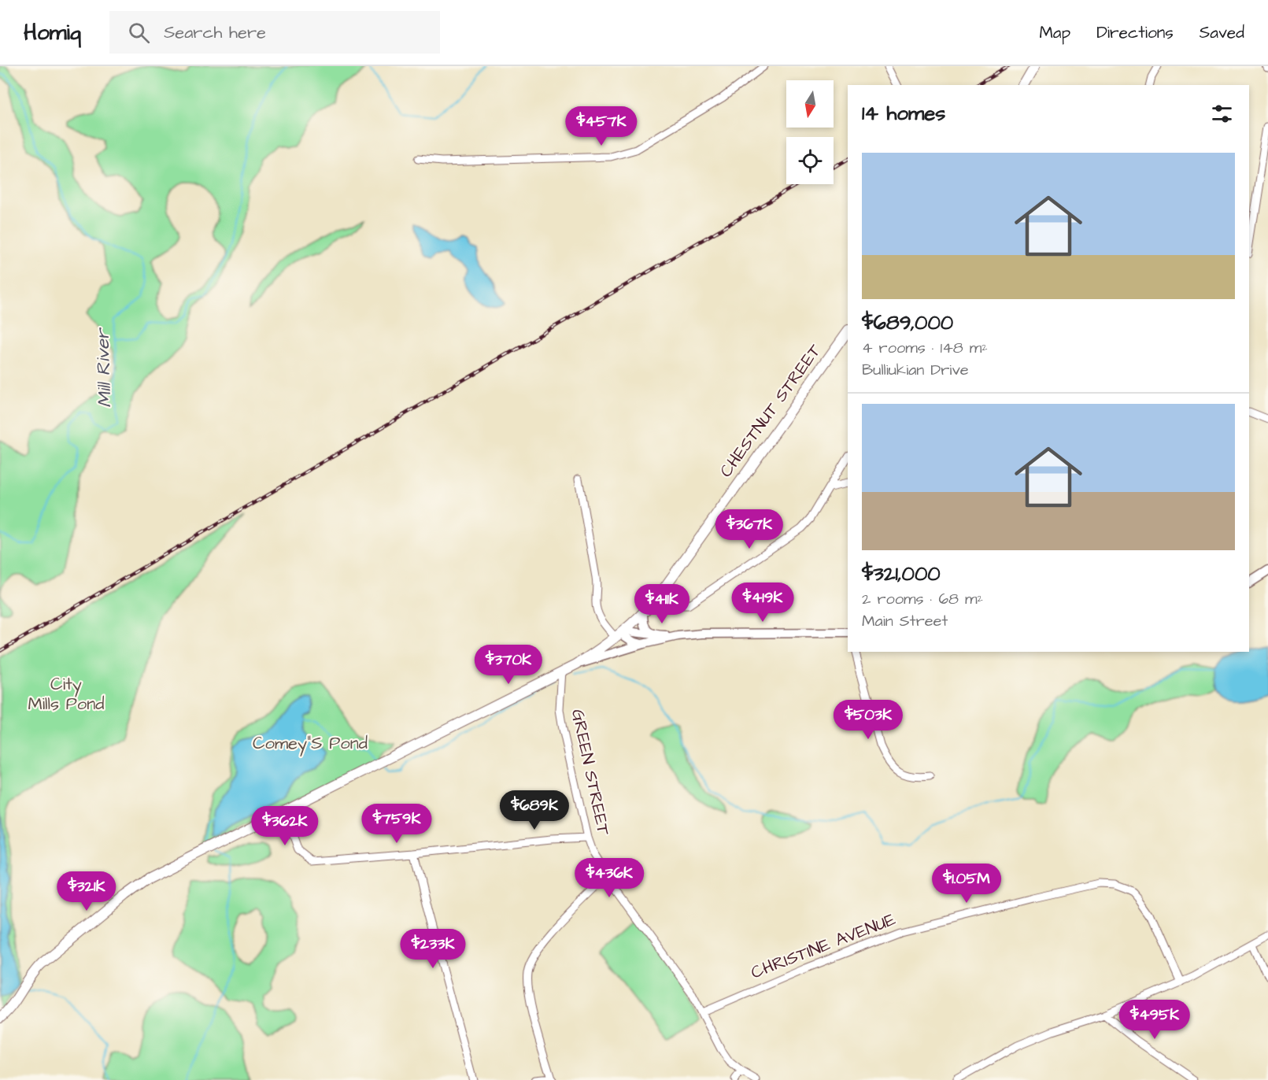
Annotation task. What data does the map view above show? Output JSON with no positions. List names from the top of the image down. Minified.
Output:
{"streets":{"main road":["CHESTNUT STREET"],"street":["GREEN STREET","CHRISTINE AVENUE"]},"crossings":[["CHESTNUT STREET","GREEN STREET"],["GREEN STREET","CHRISTINE AVENUE"]],"water":["Mill River"],"parks":["City Mills Pond","Comey\"S Pond"],"north":"bottom","page":{"header":"Homiq","search":"Search here","nav":["Map","Directions","Saved"],"heading":"14 homes","price":["$457K","$367K","$419K","$411K","$370K","$503K","$689K","$759K","$362K","$436K","$1.05M","$321K","$233K","$495K"],"list":[{"name":"$689,000","note":"4 rooms · 148 m² · Bulliukian Drive"},{"name":"$321,000","note":"2 rooms · 68 m² · Main Street"}]}}
